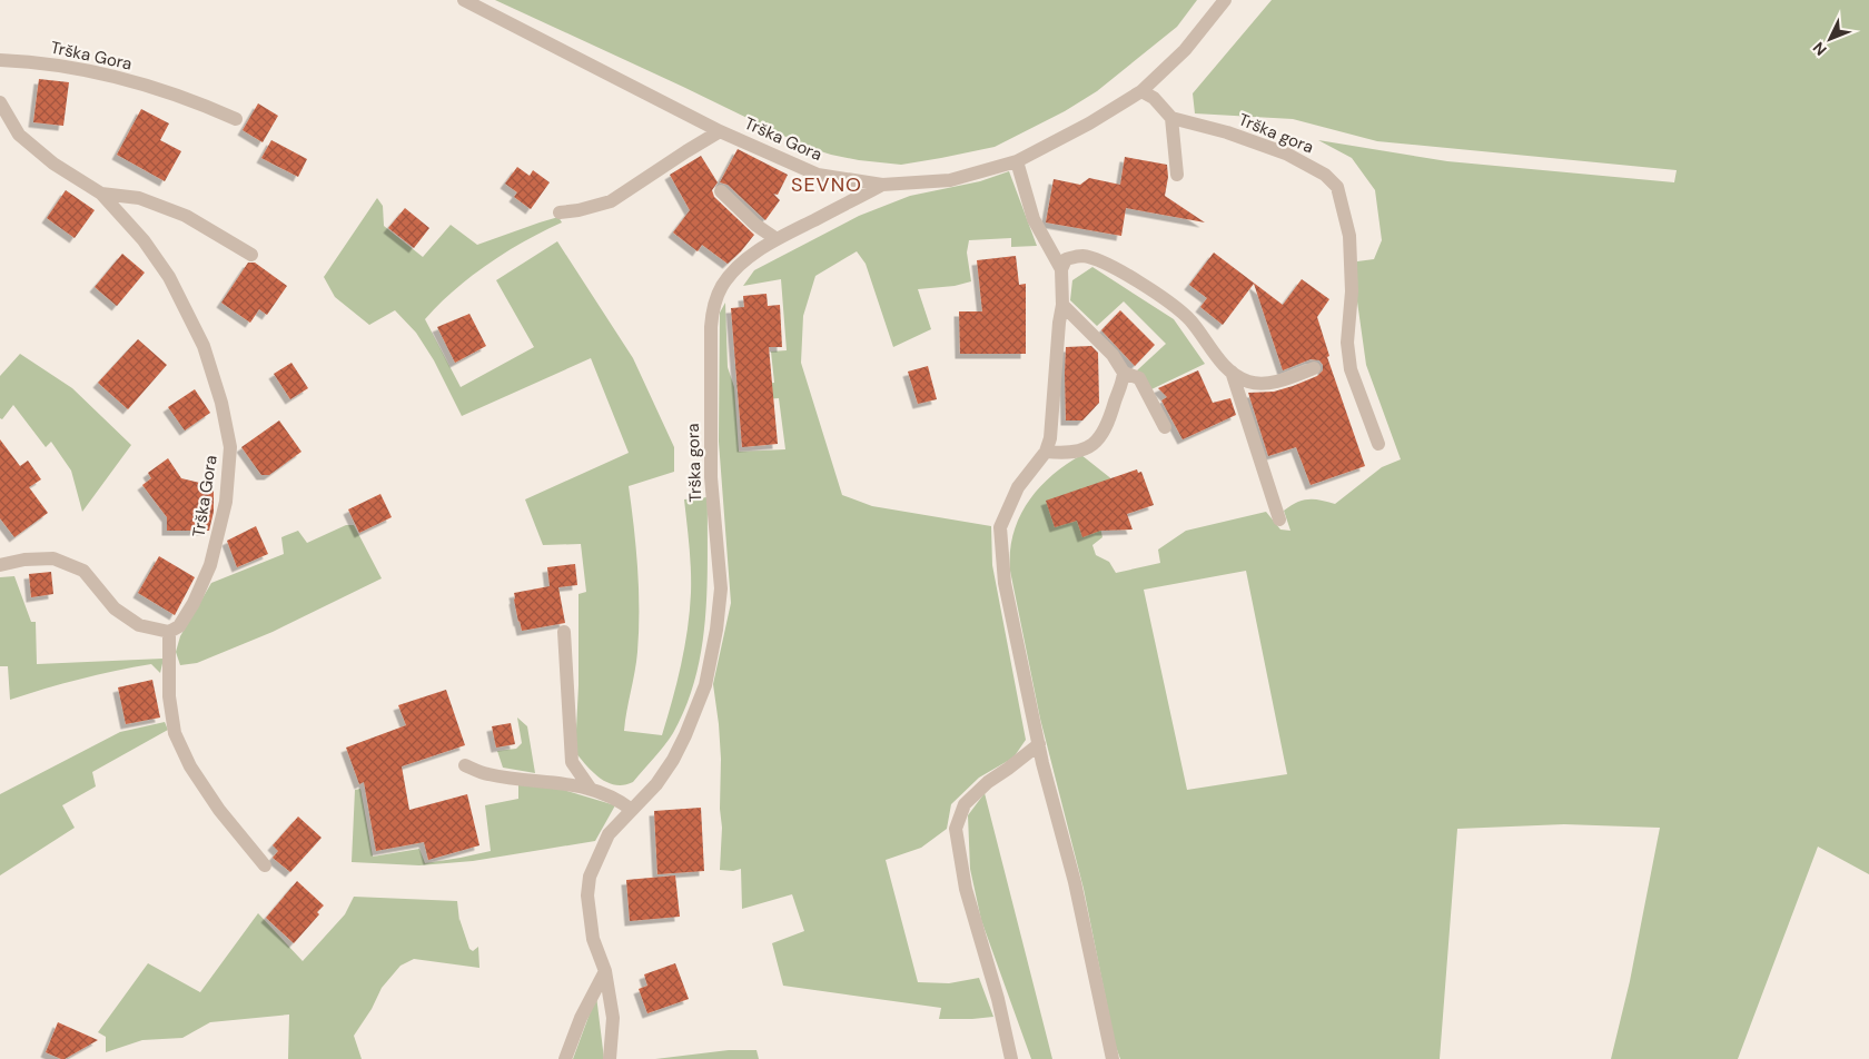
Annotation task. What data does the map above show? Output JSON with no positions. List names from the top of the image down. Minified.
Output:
{"streets":{"street":["Trška Gora","Trška gora"]},"crossings":[["Trška Gora","Trška gora"]],"districts":["SEVNO"],"north":"bottom left"}
